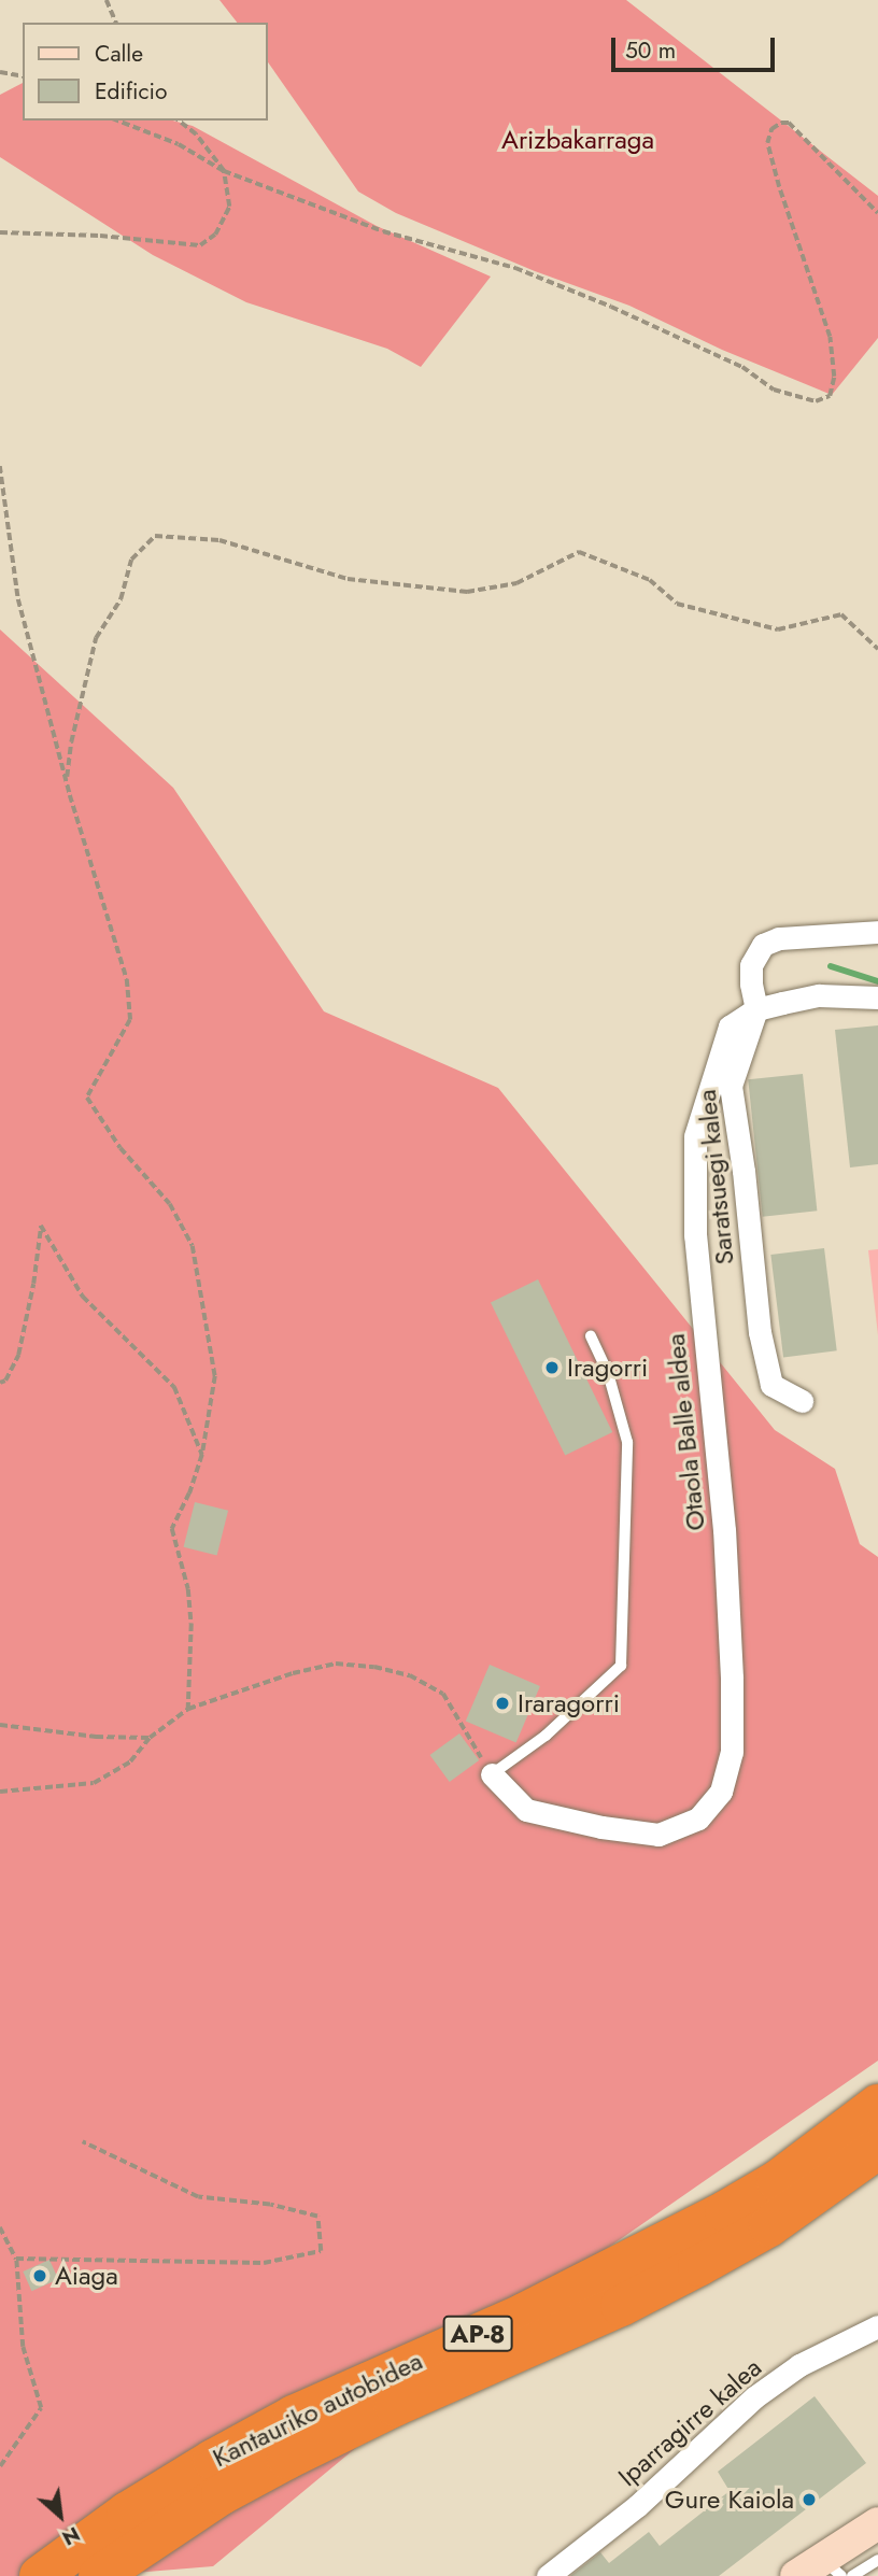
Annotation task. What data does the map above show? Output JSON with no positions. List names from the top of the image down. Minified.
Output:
{"streets":{"highway":["AP-8","Kantauriko autobidea"],"street":["Saratsuegi kalea","Otaola Balle aldea","Iparragirre kalea"]},"crossings":[["Saratsuegi kalea","Otaola Balle aldea"]],"parks":["Arizbakarraga"],"places":["Iragorri","Iraragorri","Aiaga","Gure Kaiola"],"legend":["Calle","Edificio"],"scale_bar":"50 m","north":"bottom right"}
